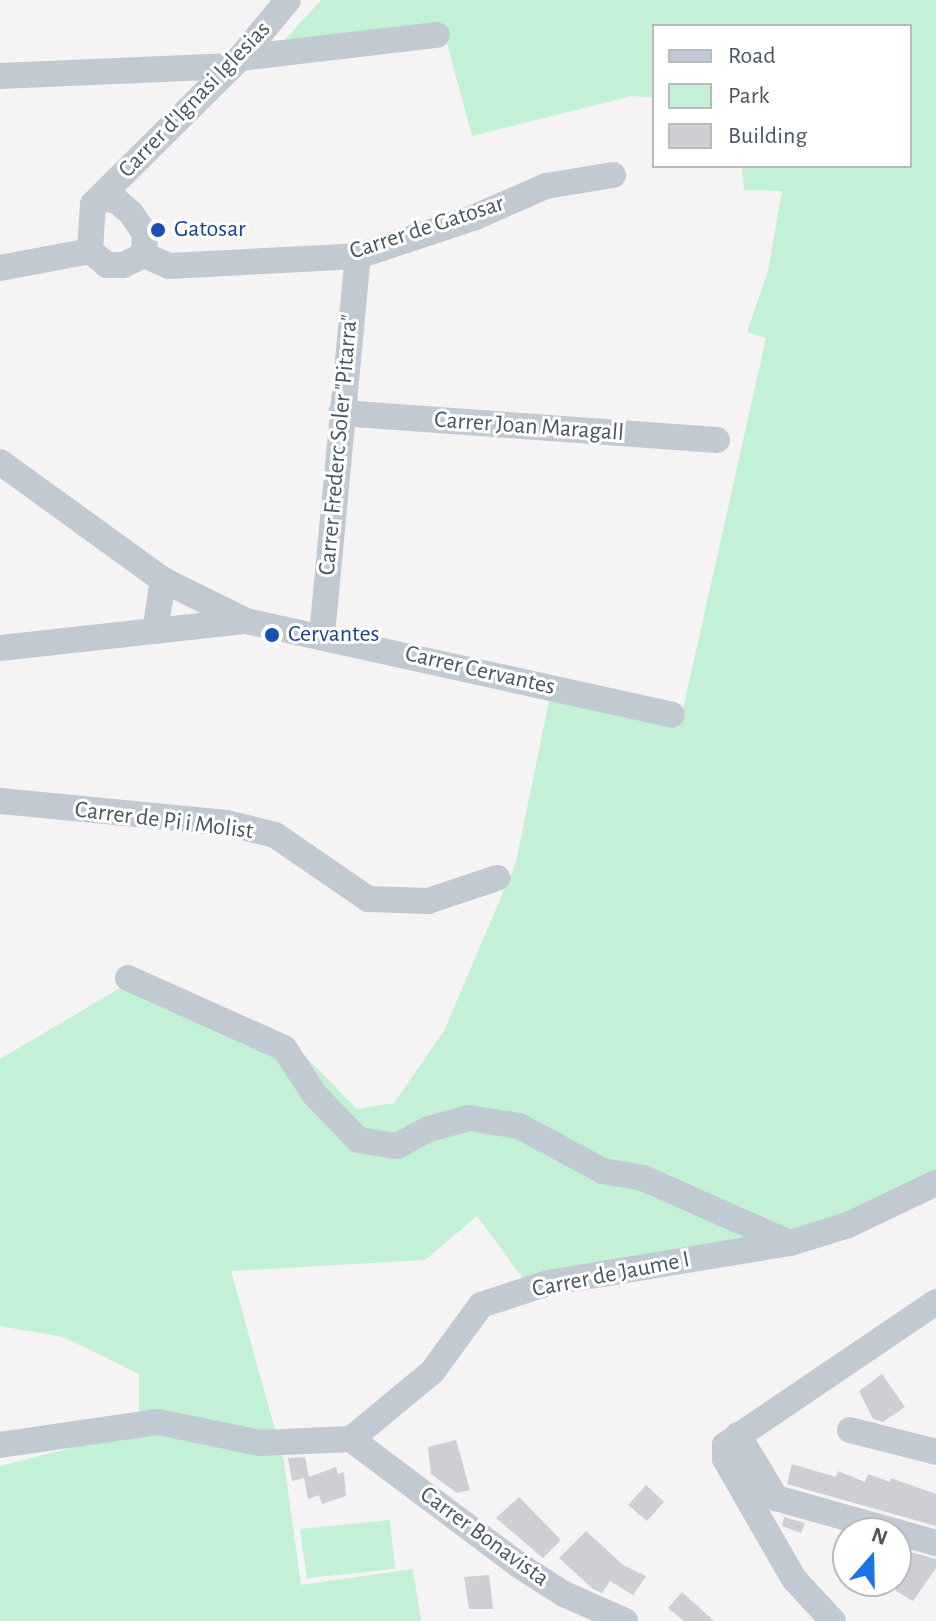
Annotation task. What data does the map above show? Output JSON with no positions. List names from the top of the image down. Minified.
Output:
{"streets":{"street":["Carrer d'Ignasi Iglesias","Carrer de Gatosar","Carrer Joan Maragall","Carrer Frederc Soler \"Pitarra\"","Carrer Cervantes","Carrer de Pi i Molist","Carrer de Jaume I","Carrer Bonavista"]},"crossings":[["Carrer d'Ignasi Iglesias","Carrer de Gatosar"],["Carrer de Gatosar","Carrer Frederc Soler \"Pitarra\""],["Carrer Joan Maragall","Carrer Frederc Soler \"Pitarra\""],["Carrer Frederc Soler \"Pitarra\"","Carrer Cervantes"],["Carrer de Jaume I","Carrer Bonavista"]],"places":["Gatosar","Cervantes"],"legend":["Road","Park","Building"],"north":"top"}
